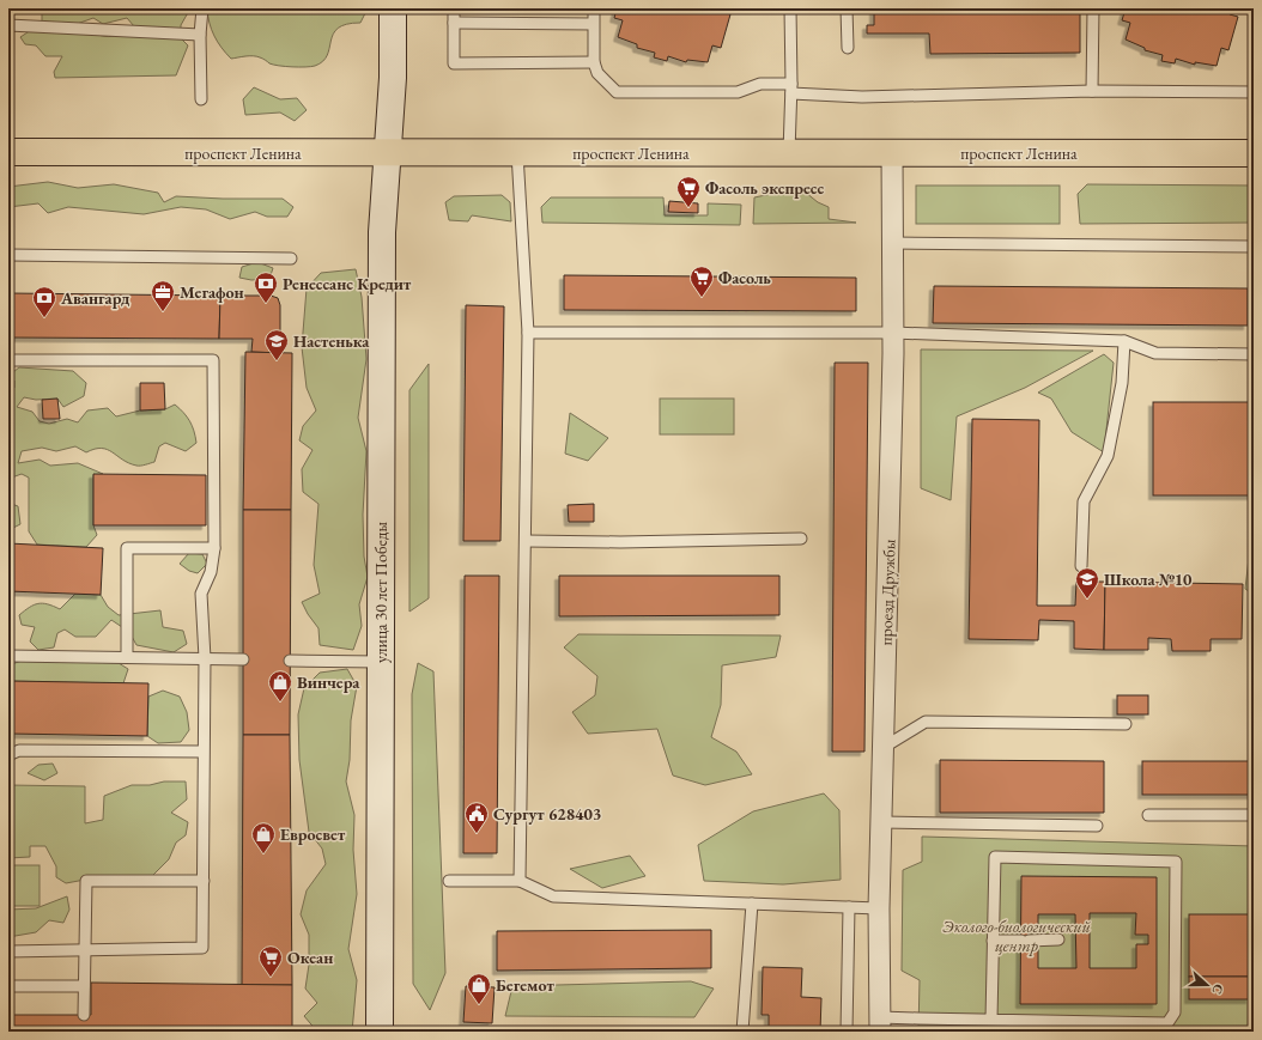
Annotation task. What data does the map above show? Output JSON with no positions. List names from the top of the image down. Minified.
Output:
{"streets":{"main road":["проспект Ленина","улица 30 лет Победы"],"street":["проезд Дружбы"]},"crossings":[["проспект Ленина","улица 30 лет Победы"],["проспект Ленина","проезд Дружбы"]],"parks":["Эколого-биологический центр"],"places":{"supermarket":["Фасоль экспресс","Фасоль","Океан"],"bank":["Ренессанс Кредит","Авангард"],"office":["Мегафон"],"school or university":["Настенька","Школа №10"],"shop":["Винчера","Евросвет","Бегемот"],"public building":["Сургут 628403"]},"north":"right"}
